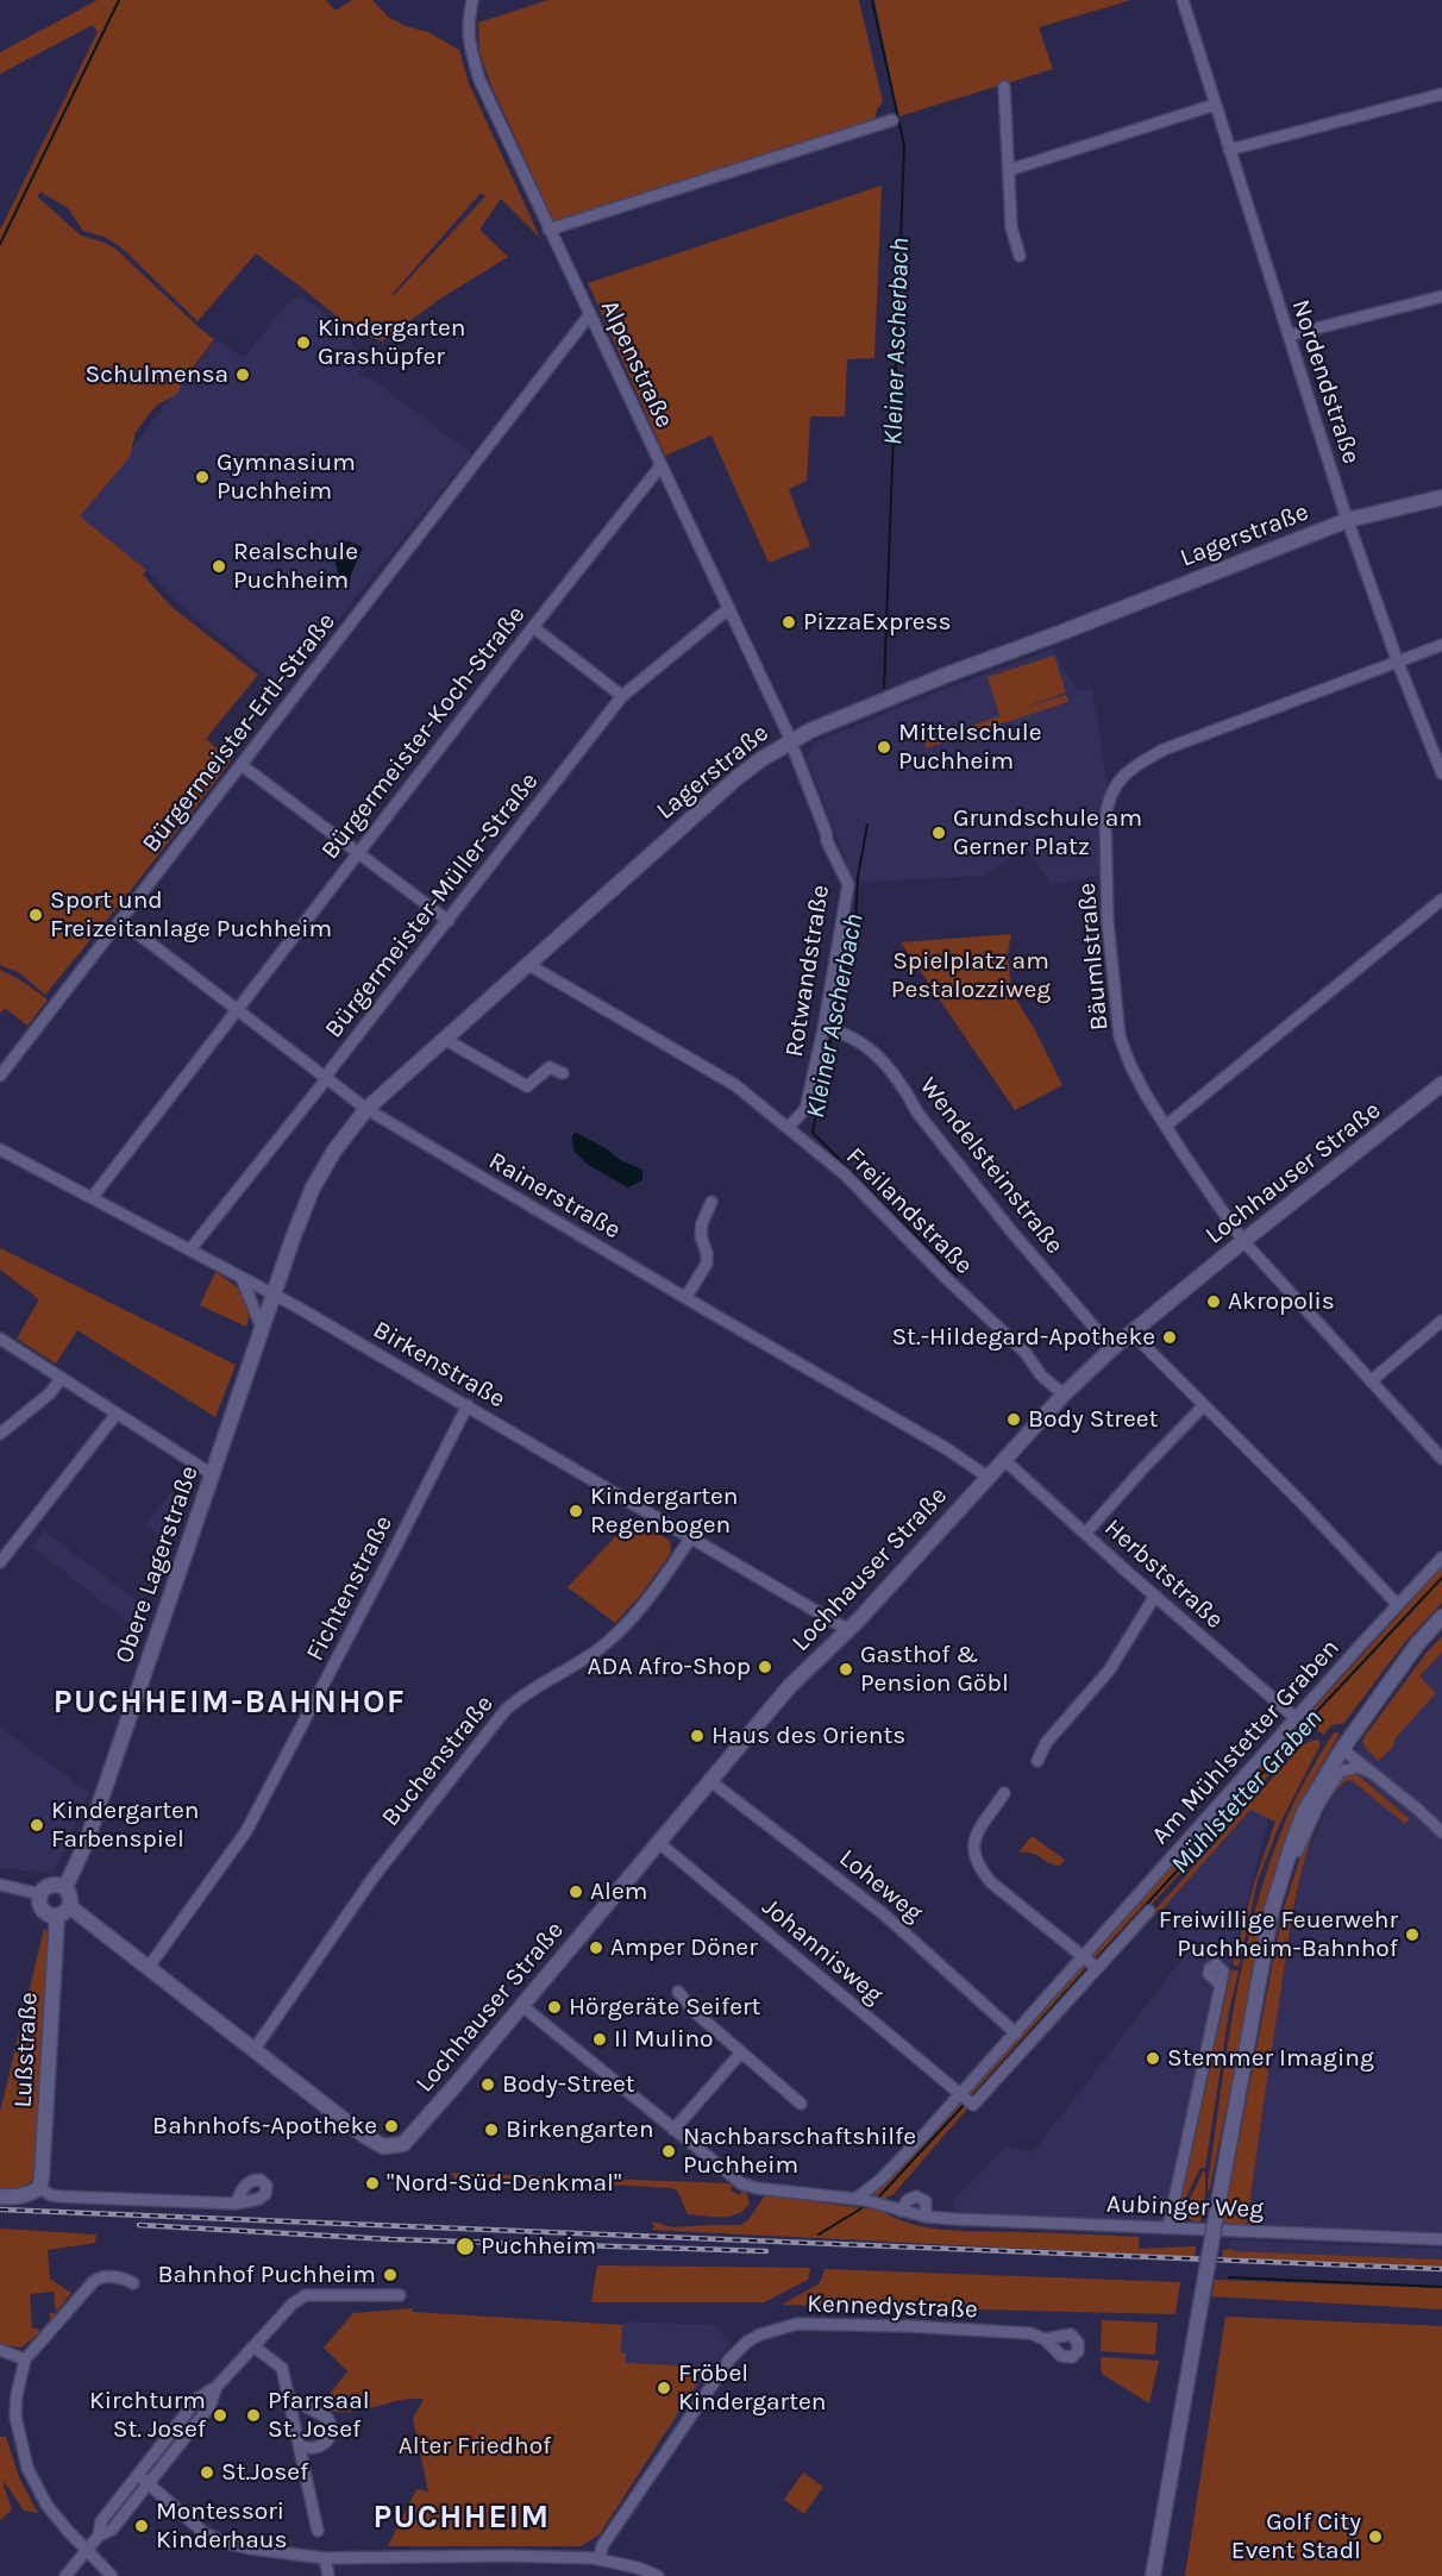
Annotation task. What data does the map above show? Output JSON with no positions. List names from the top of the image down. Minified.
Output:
{"streets":{"street":["Alpenstraße","Nordendstraße","Lagerstraße","Bürgermeister-Ertl-Straße","Bürgermeister-Koch-Straße","Bürgermeister-Müller-Straße","Bäumlstraße","Rotwandstraße","Wendelsteinstraße","Lochhauser Straße","Rainerstraße","Freilandstraße","Birkenstraße","Obere Lagerstraße","Herbststraße","Fichtenstraße","Am Mühlstetter Graben","Buchenstraße","Loheweg","Johannisweg","Lußstraße","Aubinger Weg","Kennedystraße"]},"crossings":[["Alpenstraße","Lagerstraße"],["Alpenstraße","Bürgermeister-Ertl-Straße"],["Alpenstraße","Bürgermeister-Koch-Straße"],["Alpenstraße","Bürgermeister-Müller-Straße"],["Alpenstraße","Rotwandstraße"],["Nordendstraße","Lagerstraße"],["Nordendstraße","Bäumlstraße"],["Lagerstraße","Rotwandstraße"],["Lagerstraße","Rainerstraße"],["Lagerstraße","Freilandstraße"],["Lagerstraße","Birkenstraße"],["Lagerstraße","Obere Lagerstraße"],["Bürgermeister-Ertl-Straße","Rainerstraße"],["Bürgermeister-Koch-Straße","Rainerstraße"],["Bürgermeister-Koch-Straße","Birkenstraße"],["Bürgermeister-Müller-Straße","Rainerstraße"],["Bürgermeister-Müller-Straße","Birkenstraße"],["Bäumlstraße","Lochhauser Straße"],["Rotwandstraße","Wendelsteinstraße"],["Rotwandstraße","Freilandstraße"],["Wendelsteinstraße","Lochhauser Straße"],["Lochhauser Straße","Rainerstraße"],["Lochhauser Straße","Freilandstraße"],["Lochhauser Straße","Birkenstraße"],["Lochhauser Straße","Herbststraße"],["Lochhauser Straße","Buchenstraße"],["Lochhauser Straße","Loheweg"],["Lochhauser Straße","Johannisweg"],["Lochhauser Straße","Aubinger Weg"],["Birkenstraße","Obere Lagerstraße"],["Birkenstraße","Fichtenstraße"],["Birkenstraße","Buchenstraße"],["Obere Lagerstraße","Lußstraße"],["Herbststraße","Am Mühlstetter Graben"],["Am Mühlstetter Graben","Loheweg"],["Am Mühlstetter Graben","Johannisweg"],["Am Mühlstetter Graben","Aubinger Weg"]],"districts":["PUCHHEIM-BAHNHOF","PUCHHEIM"],"water":["Kleiner Ascherbach","Mühlstetter Graben"],"parks":["Spielplatz am Pestalozziweg","Alter Friedhof"],"places":["Kindergarten Grashüpfer","Schulmensa","Gymnasium Puchheim","Realschule Puchheim","PizzaExpress","Mittelschule Puchheim","Grundschule am Gerner Platz","Sport und Freizeitanlage Puchheim","Akropolis","St.-Hildegard-Apotheke","Body Street","Kindergarten Regenbogen","ADA Afro-Shop","Gasthof & Pension Göbl","Haus des Orients","Kindergarten Farbenspiel","Alem","Freiwillige Feuerwehr Puchheim-Bahnhof","Amper Döner","Hörgeräte Seifert","Il Mulino","Stemmer Imaging","Body-Street","Bahnhofs-Apotheke","Birkengarten","Nachbarschaftshilfe Puchheim","\"Nord-Süd-Denkmal\"","Puchheim","Bahnhof Puchheim","Fröbel Kindergarten","Kirchturm St. Josef","Pfarrsaal St. Josef","St.Josef","Montessori Kinderhaus","Golf City Event Stadl"]}
